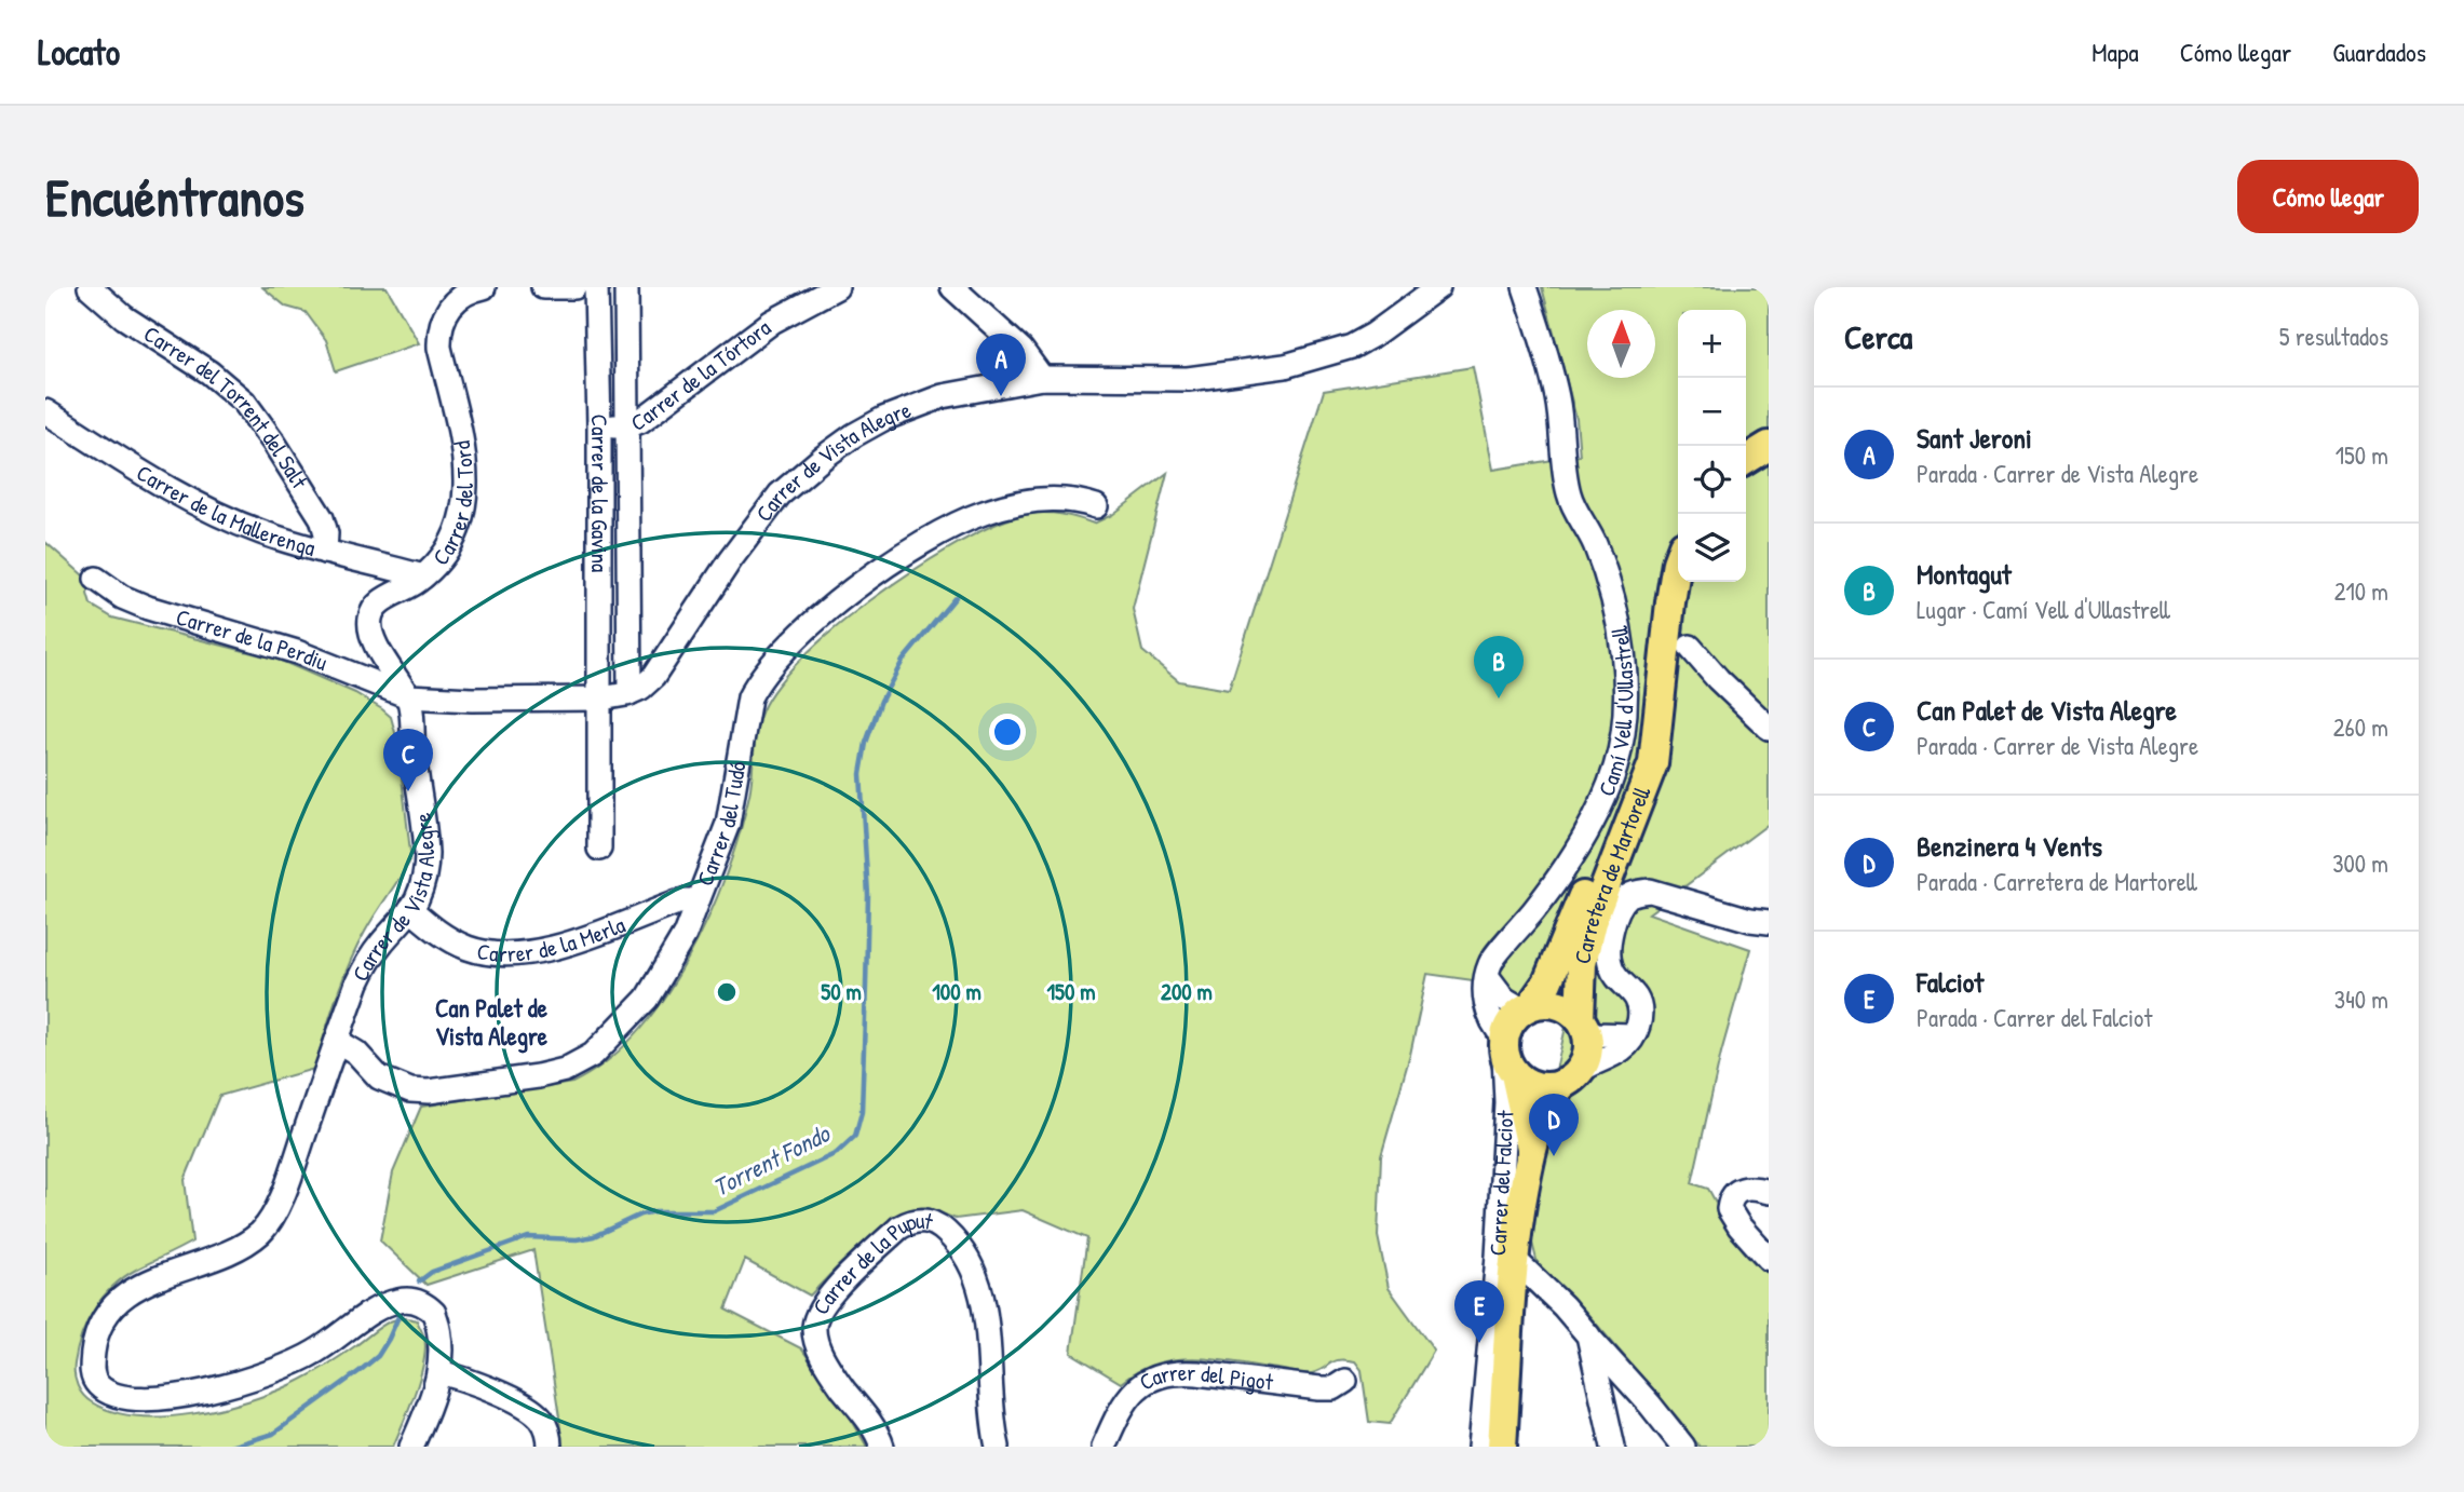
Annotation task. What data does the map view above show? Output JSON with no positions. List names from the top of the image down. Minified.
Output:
{"streets":{"main road":["Carretera de Martorell"],"street":["Carrer de la Tórtora","Carrer del Torrent del Salt","Carrer de Vista Alegre","Carrer de la Gavina","Carrer del Tord","Carrer de la Mallerenga","Carrer de la Perdiu","Camí Vell d'Ullastrell","Carrer del Tudó","Carrer de la Merla","Carrer del Falciot","Carrer de la Puput","Carrer del Pigot"]},"crossings":[["Carrer de la Tórtora","Carrer de la Gavina"],["Carrer del Torrent del Salt","Carrer de la Mallerenga"],["Carrer de Vista Alegre","Carrer de la Gavina"],["Carrer de Vista Alegre","Carrer del Tord"],["Carrer de Vista Alegre","Carrer de la Perdiu"],["Carrer de Vista Alegre","Carrer del Tudó"],["Carrer de Vista Alegre","Carrer de la Merla"],["Carrer del Tord","Carrer de la Mallerenga"],["Carrer del Tord","Carrer de la Perdiu"],["Camí Vell d'Ullastrell","Carretera de Martorell"],["Camí Vell d'Ullastrell","Carrer del Falciot"],["Carrer del Tudó","Carrer de la Merla"],["Carretera de Martorell","Carrer del Falciot"]],"districts":["Can Palet de Vista Alegre"],"water":["Torrent Fondo"],"north":"top","page":{"header":"Locato","nav":["Mapa","Cómo llegar","Guardados"],"buttons":"Cómo llegar","title":"Encuéntranos","heading":["Cerca","5 resultados"],"map_buttons":["+","−"],"pins":["A","B","C","D","E"],"list":[{"mark":"A","name":"Sant Jeroni","note":"Parada · Carrer de Vista Alegre","value":"150 m"},{"mark":"B","name":"Montagut","note":"Lugar · Camí Vell d'Ullastrell","value":"210 m"},{"mark":"C","name":"Can Palet de Vista Alegre","note":"Parada · Carrer de Vista Alegre","value":"260 m"},{"mark":"D","name":"Benzinera 4 Vents","note":"Parada · Carretera de Martorell","value":"300 m"},{"mark":"E","name":"Falciot","note":"Parada · Carrer del Falciot","value":"340 m"}]},"rings":["50 m","100 m","150 m","200 m"]}
